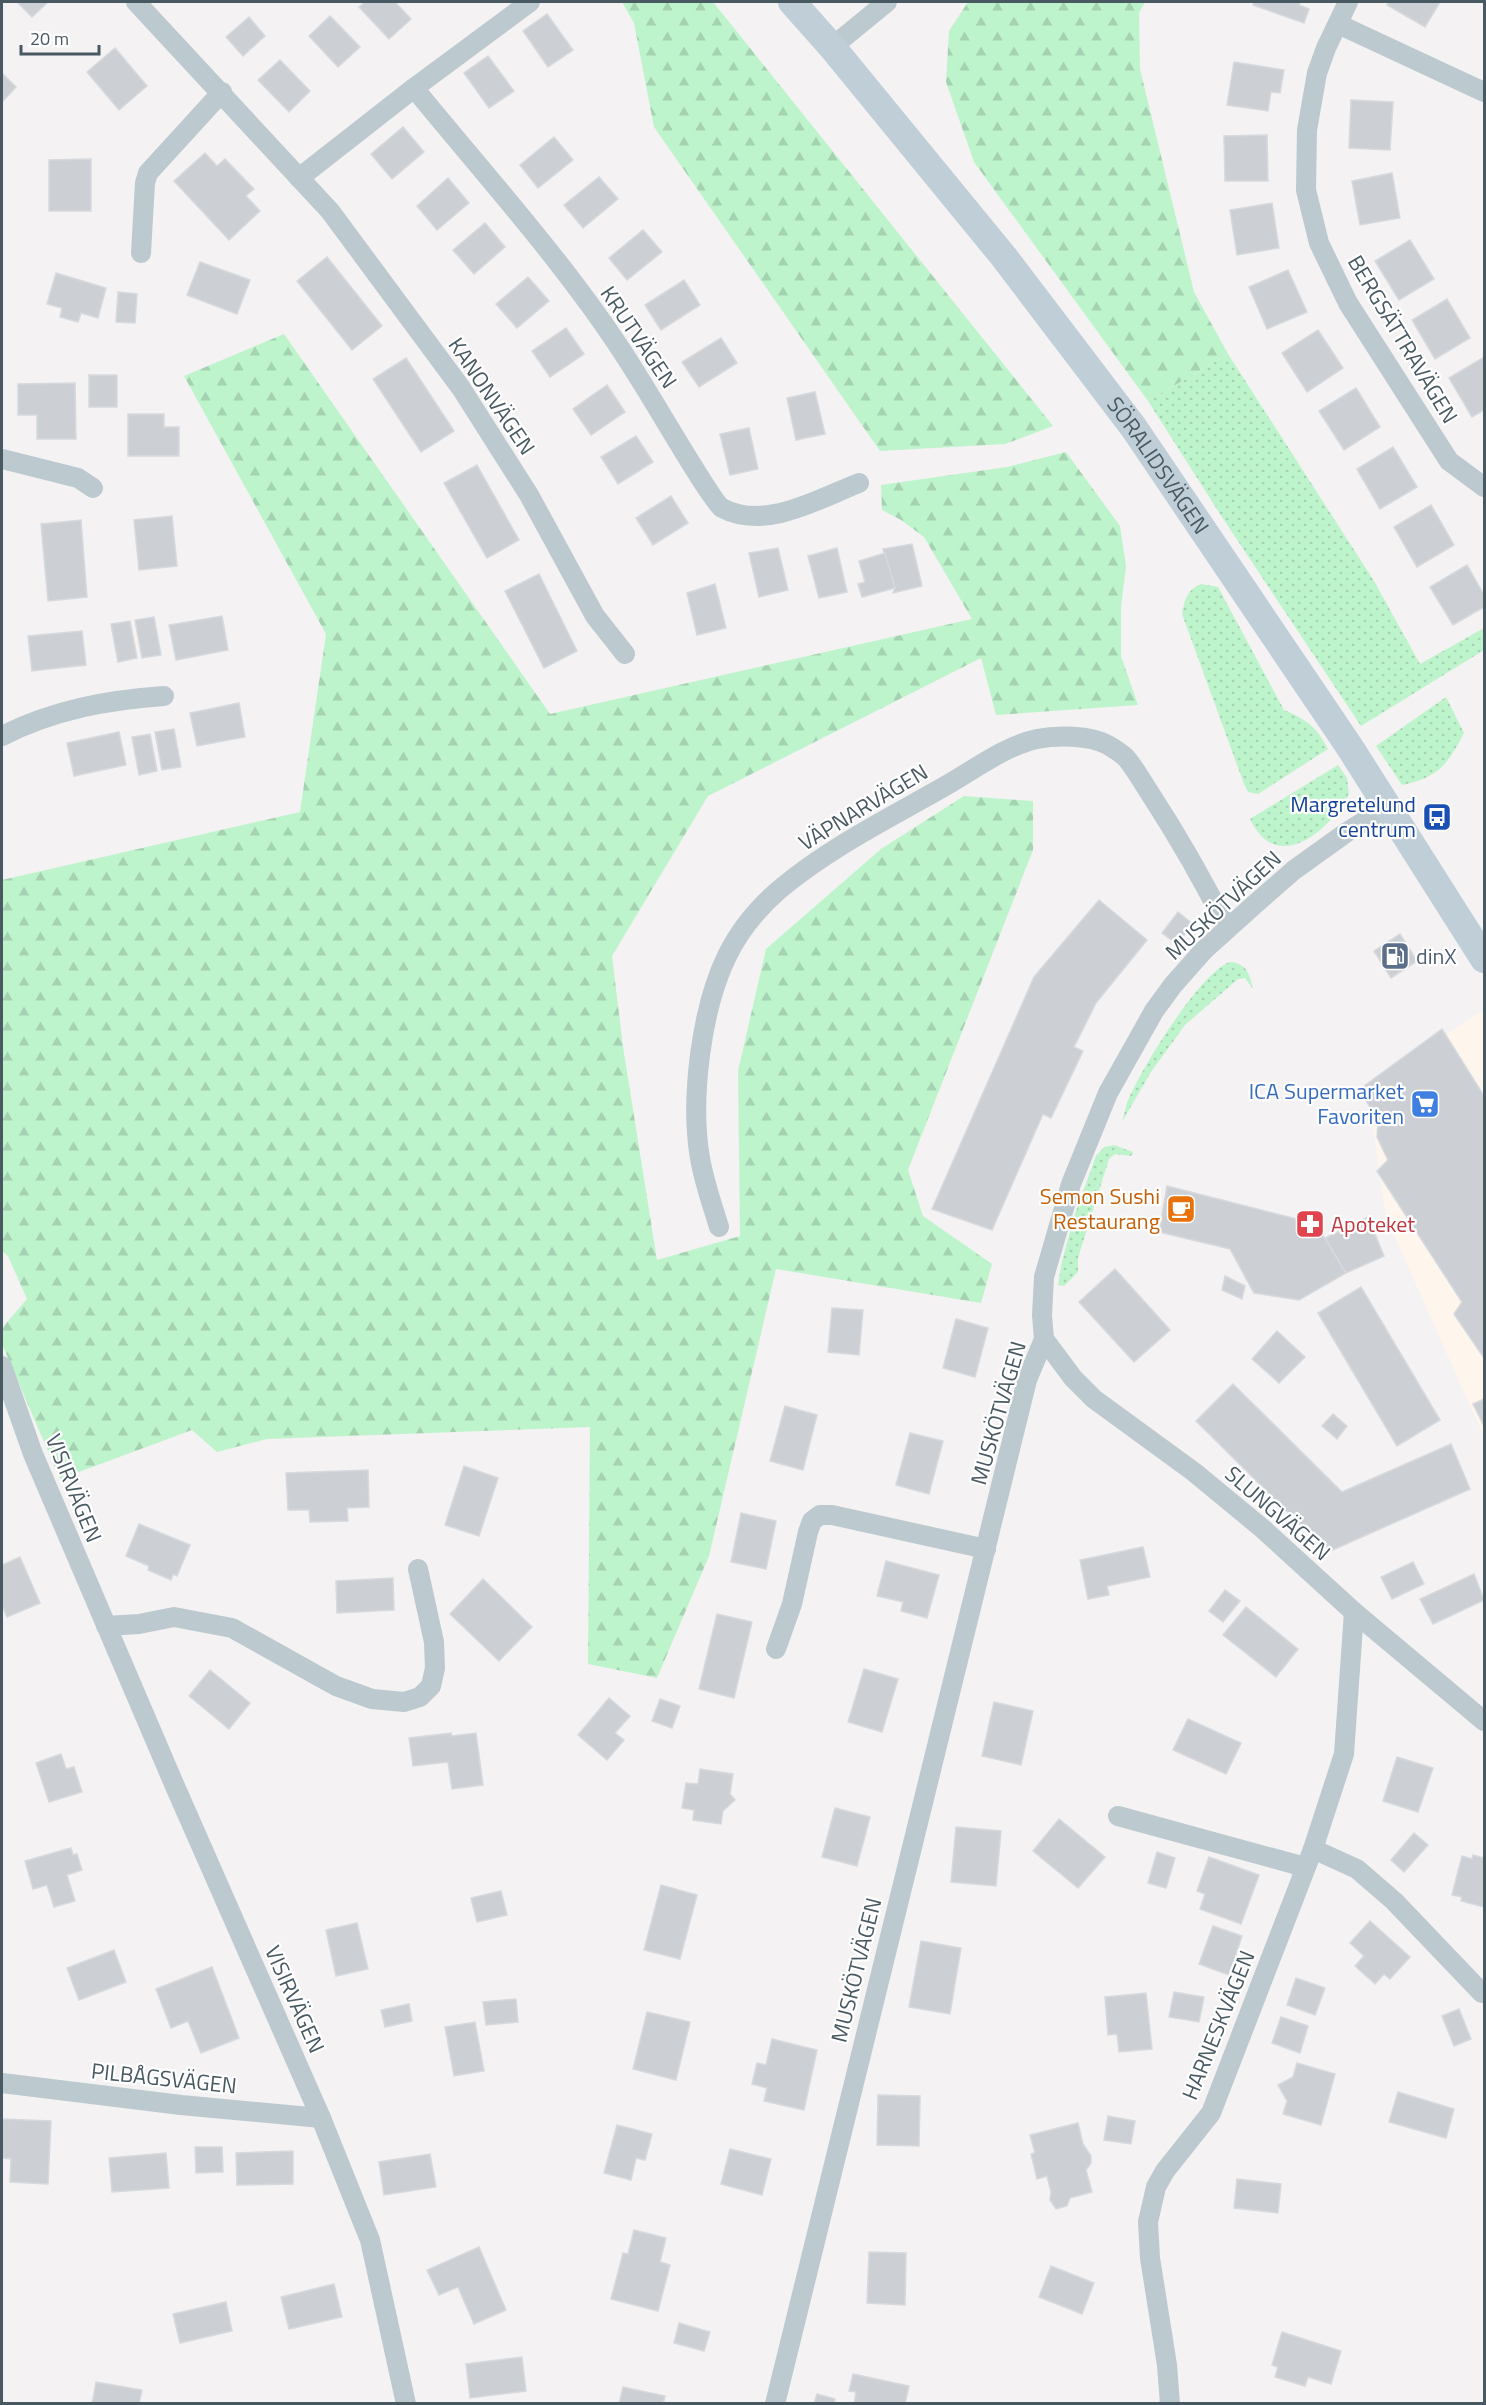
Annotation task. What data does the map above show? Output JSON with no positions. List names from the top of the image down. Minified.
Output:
{"streets":{"street":["KRUTVÄGEN","BERGSÄTTRAVÄGEN","KANONVÄGEN","SÖRALIDSVÄGEN","VÄPNARVÄGEN","MUSKÖTVÄGEN","VISIRVÄGEN","SLUNGVÄGEN","HARNESKVÄGEN","PILBÅGSVÄGEN"]},"crossings":[["SÖRALIDSVÄGEN","MUSKÖTVÄGEN"],["VÄPNARVÄGEN","MUSKÖTVÄGEN"],["MUSKÖTVÄGEN","SLUNGVÄGEN"],["VISIRVÄGEN","PILBÅGSVÄGEN"],["SLUNGVÄGEN","HARNESKVÄGEN"]],"places":{"bus stop":["Margretelund centrum"],"fuel station":["dinX"],"supermarket":["ICA Supermarket Favoriten"],"cafe":["Semon Sushi Restaurang"],"pharmacy":["Apoteket"]},"scale_bar":"20 m"}
